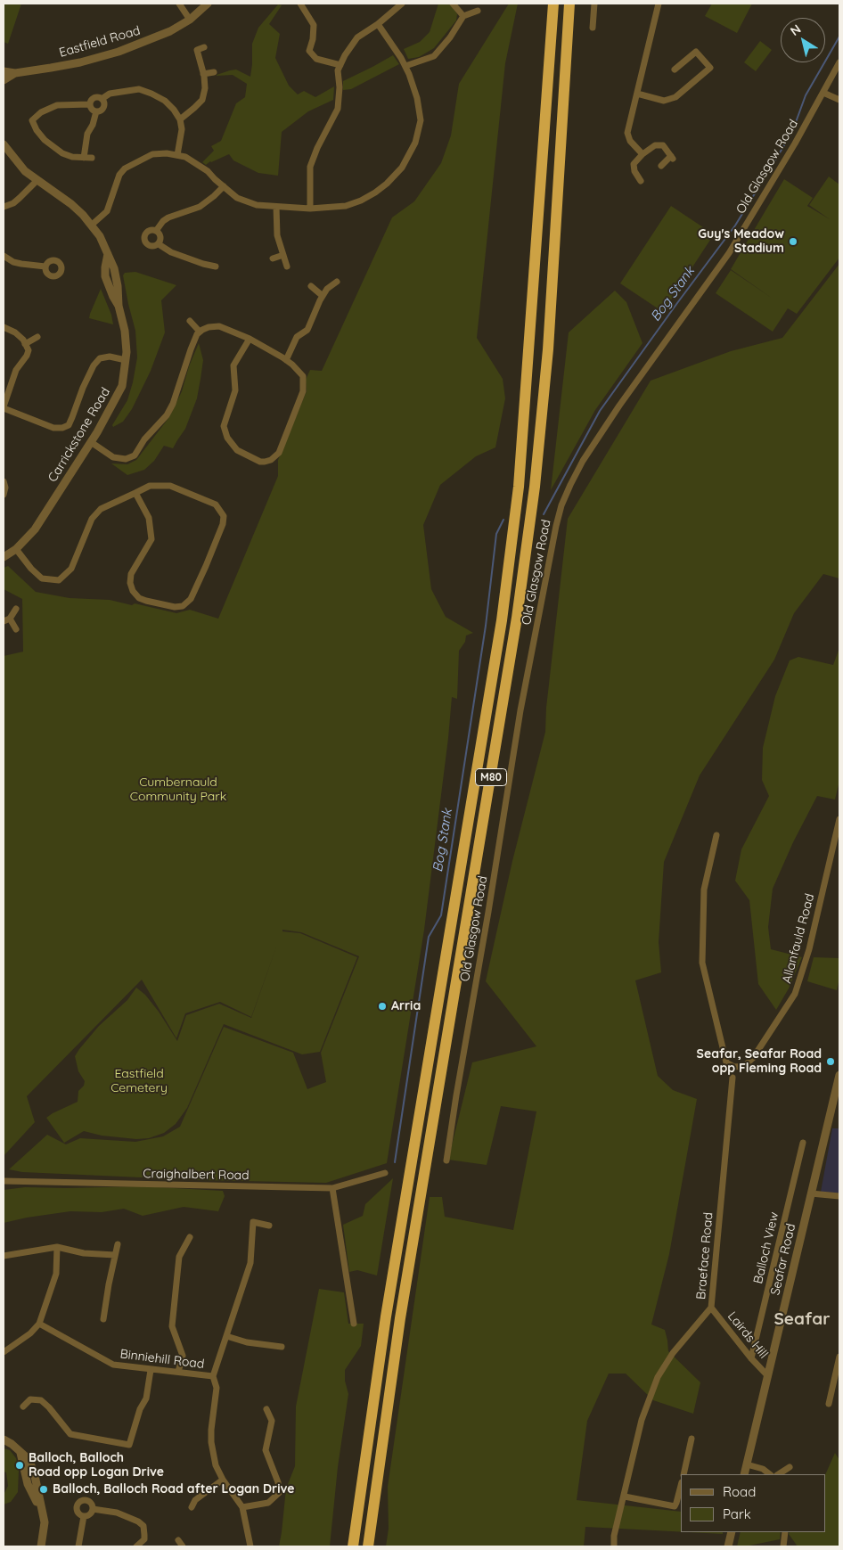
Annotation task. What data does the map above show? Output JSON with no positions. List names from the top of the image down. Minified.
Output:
{"streets":{"highway":["M80"],"street":["Eastfield Road","Old Glasgow Road","Carrickstone Road","Allanfauld Road","Craighalbert Road","Balloch View","Braeface Road","Seafar Road","Lairds Hill","Binniehill Road"]},"crossings":[["Balloch View","Lairds Hill"],["Braeface Road","Lairds Hill"],["Seafar Road","Lairds Hill"]],"districts":["Seafar"],"water":["Bog Stank"],"parks":["Cumbernauld Community Park","Eastfield Cemetery"],"places":["Guy's Meadow Stadium","Arria","Seafar, Seafar Road opp Fleming Road","Balloch, Balloch Road opp Logan Drive","Balloch, Balloch Road after Logan Drive"],"legend":["Road","Park"],"north":"top left"}
